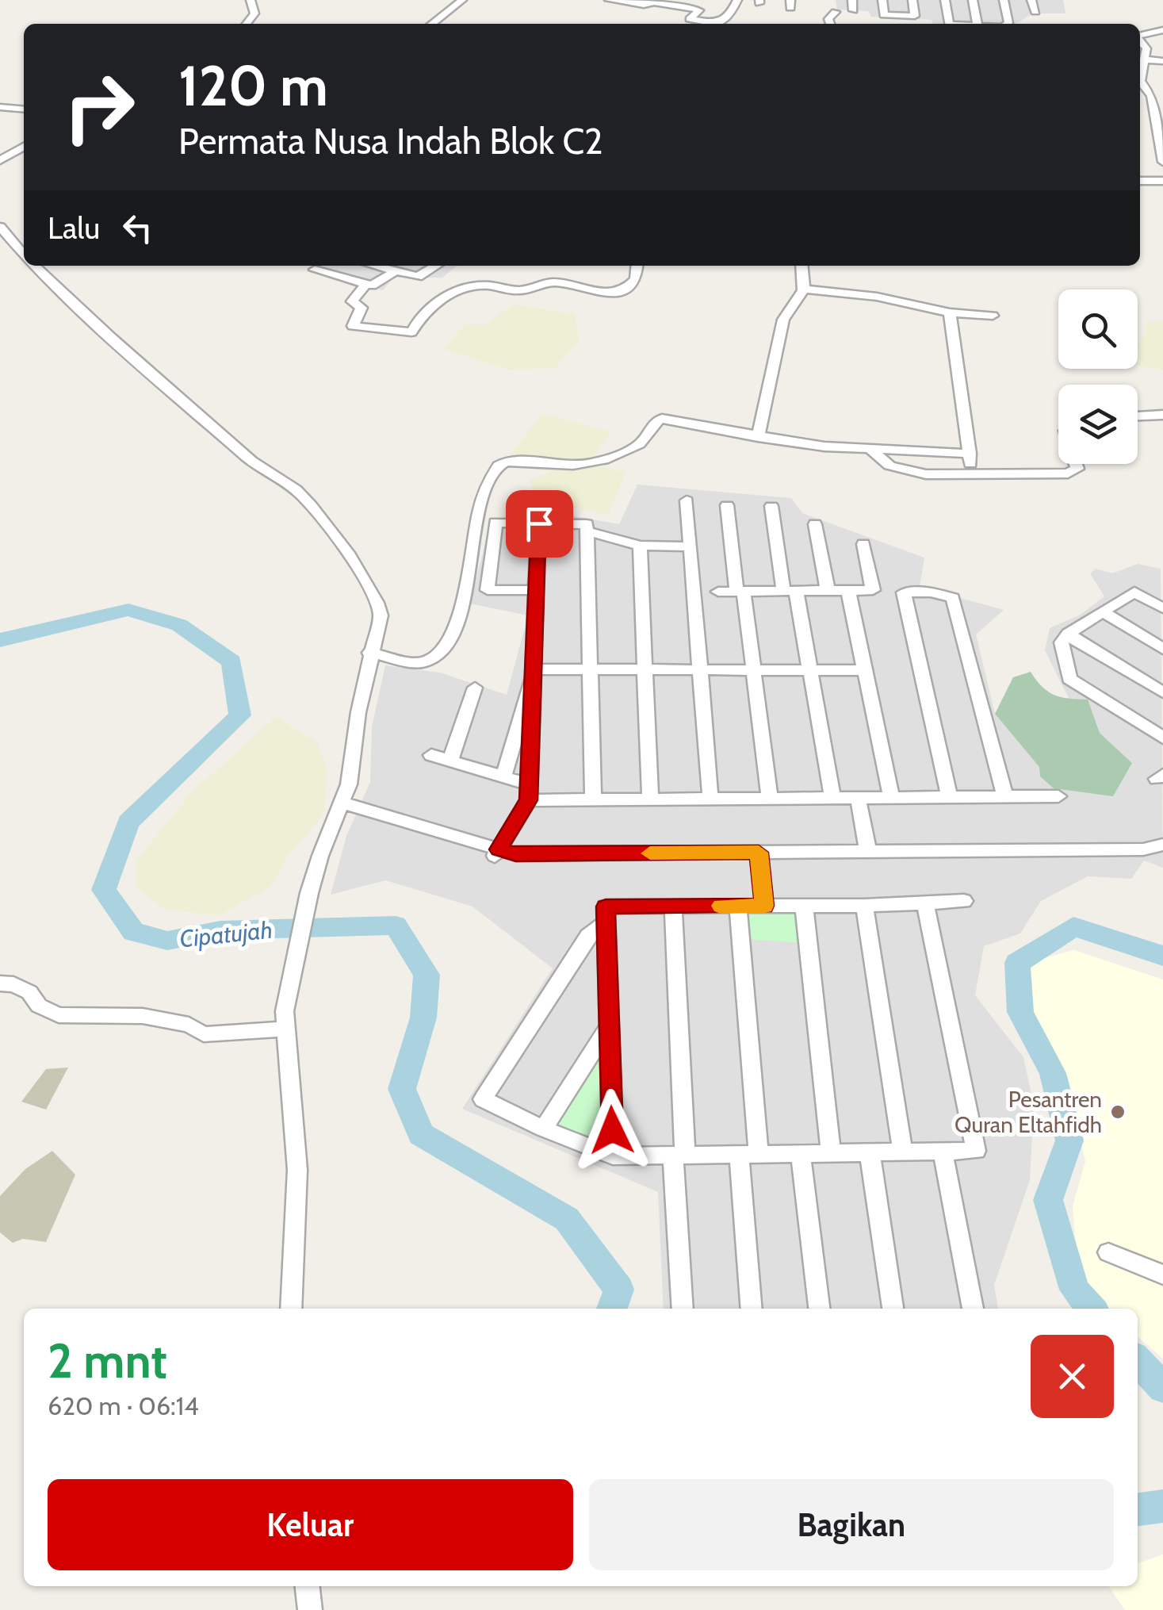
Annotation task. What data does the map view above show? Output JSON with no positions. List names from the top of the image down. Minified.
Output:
{"water":["Cipatujah"],"places":["Pesantren Quran Eltahfidh"],"page":{"turn":["120 m","Permata Nusa Indah Blok C2"],"then":"Lalu","heading":["2 mnt","620 m · 06:14"],"buttons":["Keluar","Bagikan"]}}
